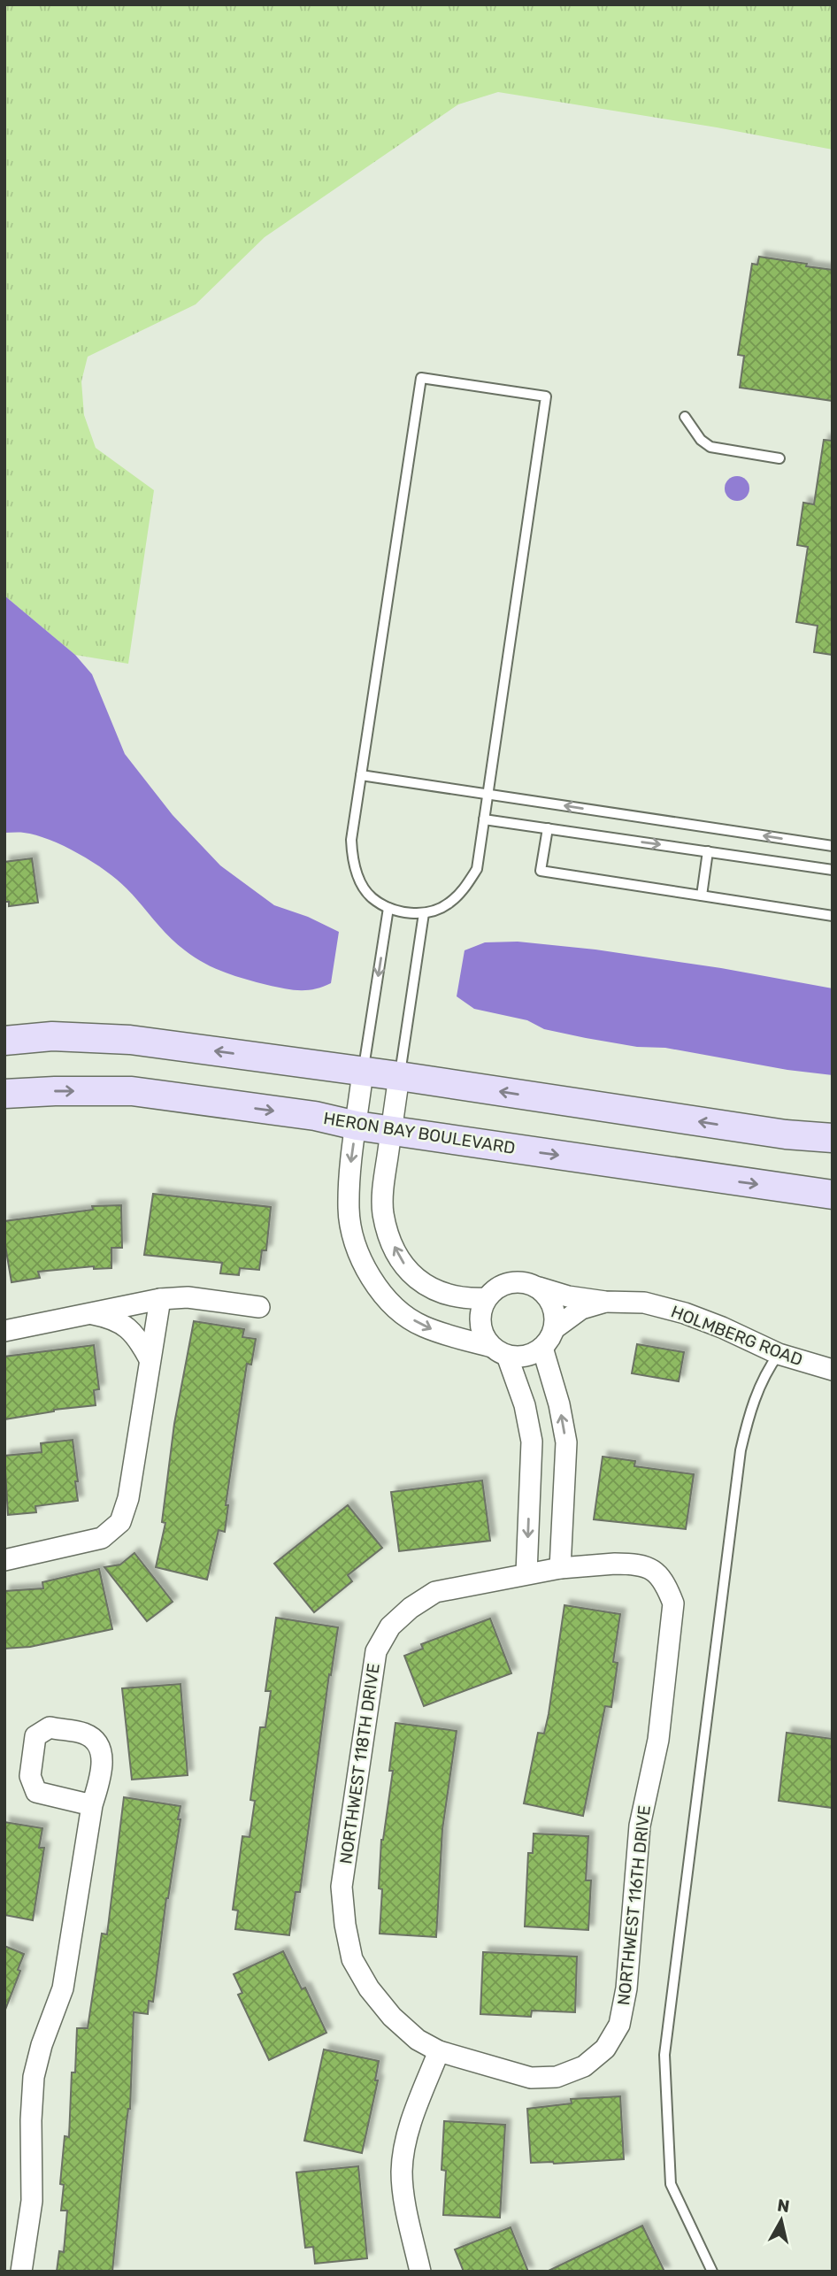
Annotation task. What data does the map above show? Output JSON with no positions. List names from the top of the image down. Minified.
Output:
{"streets":{"street":["HERON BAY BOULEVARD","HOLMBERG ROAD","NORTHWEST 118TH DRIVE","NORTHWEST 116TH DRIVE"]},"crossings":[["NORTHWEST 118TH DRIVE","NORTHWEST 116TH DRIVE"]],"north":"top"}
